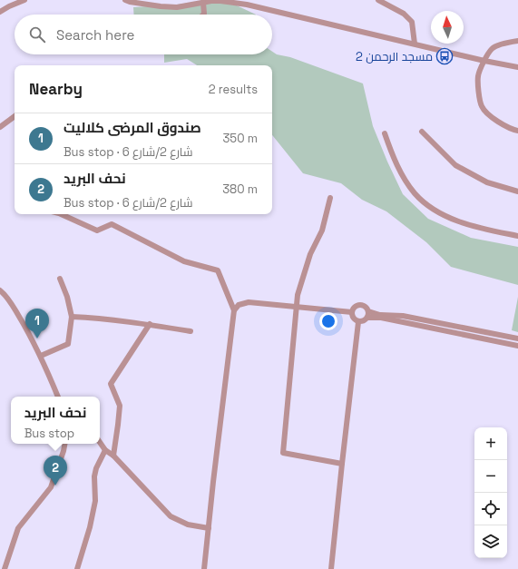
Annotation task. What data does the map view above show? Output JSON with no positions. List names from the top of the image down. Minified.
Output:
{"places":{"bus stop":["مسجد الرحمن 2"]},"north":"top","page":{"search":"Search here","heading":["Nearby","2 results"],"list":[{"mark":"1","name":"صندوق المرضى كلاليت","note":"Bus stop · شارع 2/شارع 6","value":"350 m"},{"mark":"2","name":"نحف البريد","note":"Bus stop · شارع 2/شارع 6","value":"380 m"}],"pins":["1","2"],"popup":["نحف البريد","Bus stop"],"map_buttons":["+","−"]}}
